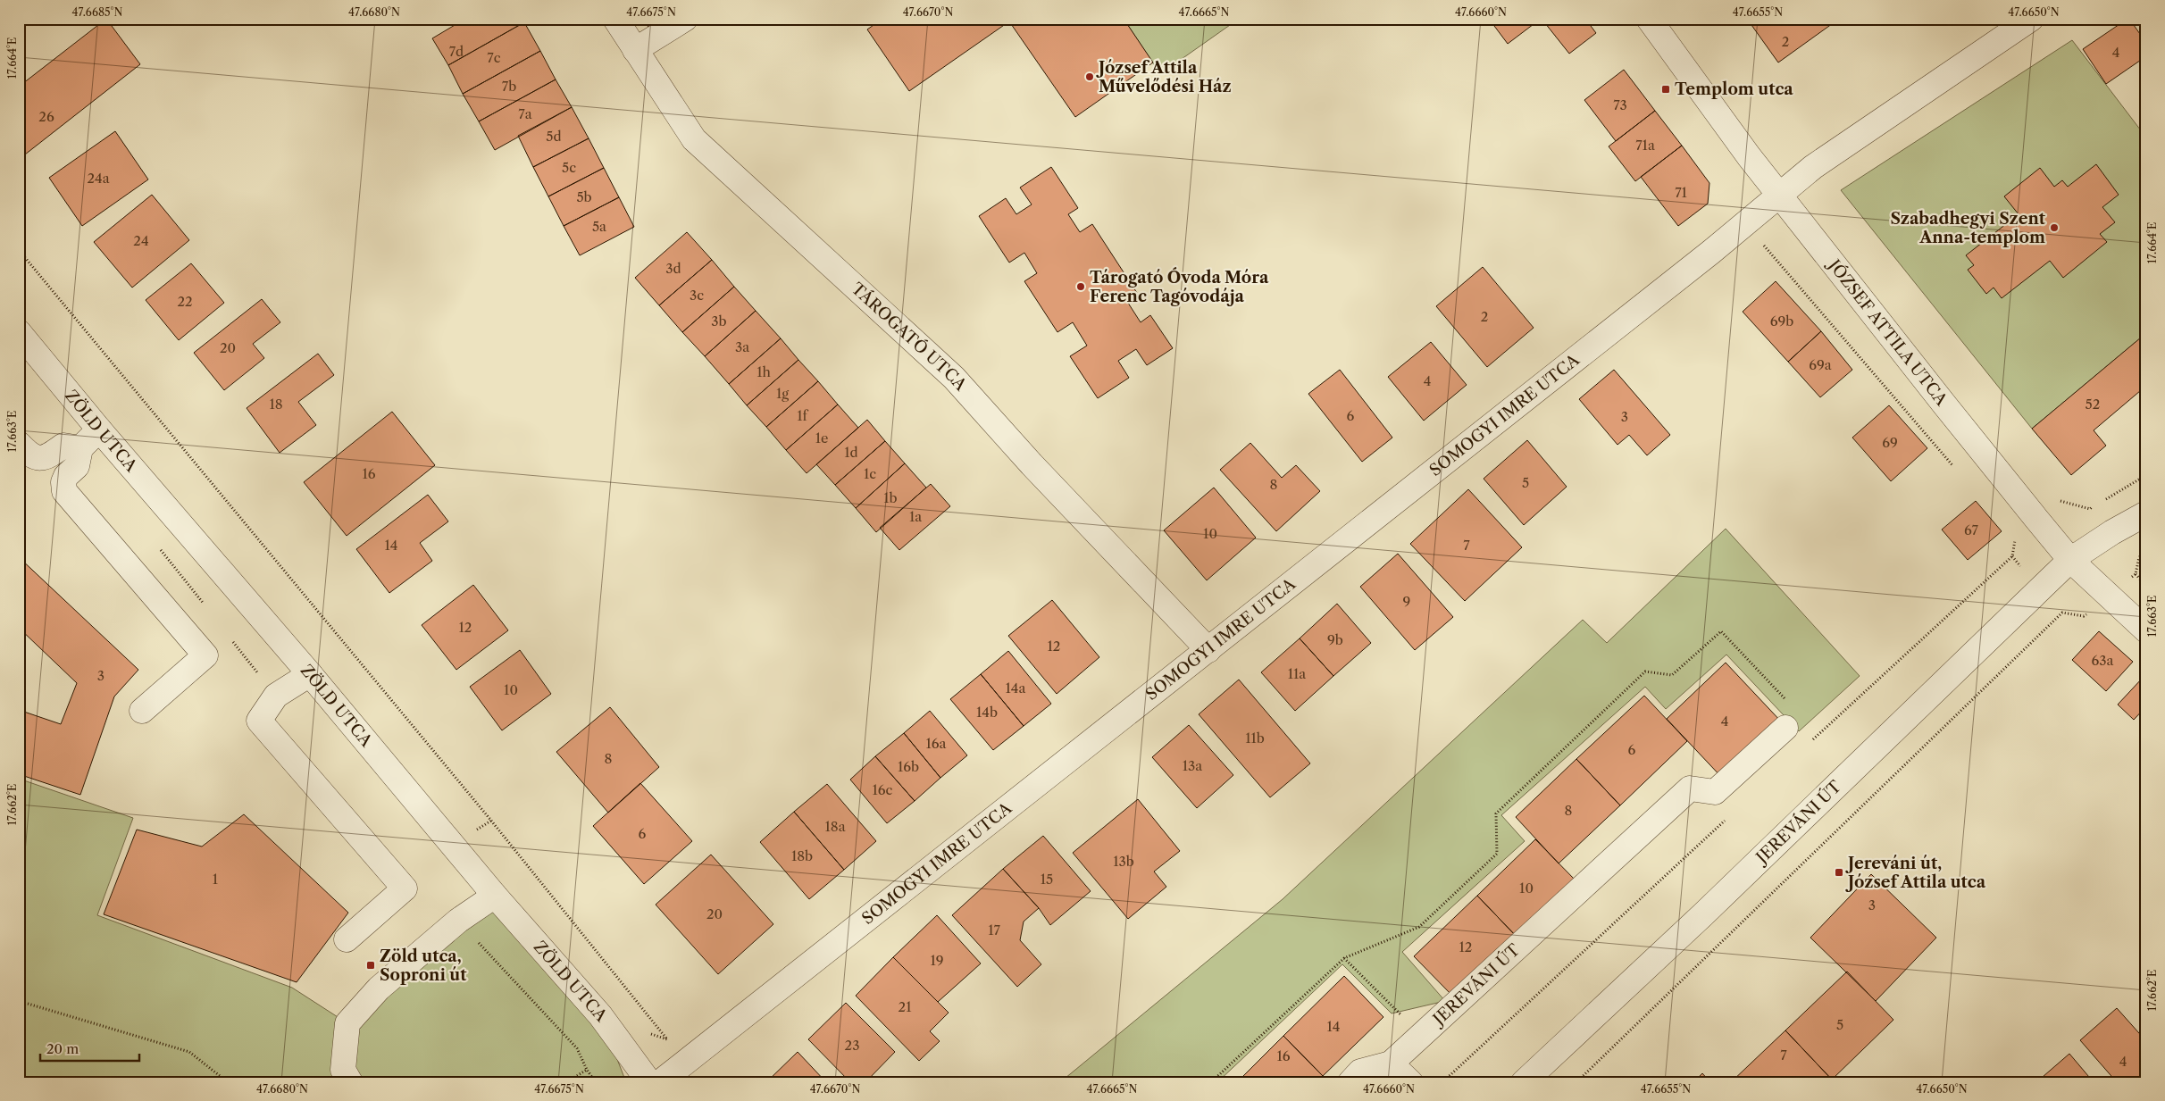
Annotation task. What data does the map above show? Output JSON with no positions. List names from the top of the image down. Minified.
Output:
{"streets":{"street":["JÓZSEF ATTILA UTCA","TÁROGATÓ UTCA","SOMOGYI IMRE UTCA","ZÖLD UTCA","JEREVÁNI ÚT"]},"crossings":[["JÓZSEF ATTILA UTCA","SOMOGYI IMRE UTCA"],["JÓZSEF ATTILA UTCA","JEREVÁNI ÚT"],["TÁROGATÓ UTCA","SOMOGYI IMRE UTCA"]],"places":{"other":["József Attila Művelődési Ház","Szabadhegyi Szent Anna-templom","Tárogató Óvoda Móra Ferenc Tagóvodája"],"transit":["Templom utca","Jereváni út, József Attila utca","Zöld utca, Soproni út"]},"house_numbers":["2","7d","4","7c","7b","73","7a","26","5d","71a","5c","24a","71","5b","5a","24","3d","3c","22","2","3b","69b","3a","20","69a","1h","4","1g","18","52","1f","6","3","1e","69","1d","16","1c","5","8","1b","1a","67","10","14","7","9","12","9b","12","63a","11a","3","14a","10","14b","4","11b","16a","6","8","13a","16b","16c","8","18a","6","18b","13b","1","15","10","3","20","17","12","19","21","5","14","23","7","16","4"],"scale_bar":"20 m","coordinates":["47.6685°N","47.6680°N","47.6675°N","47.6670°N","47.6665°N","47.6660°N","47.6655°N","47.6650°N","17.664°E","17.663°E","17.662°E"]}
